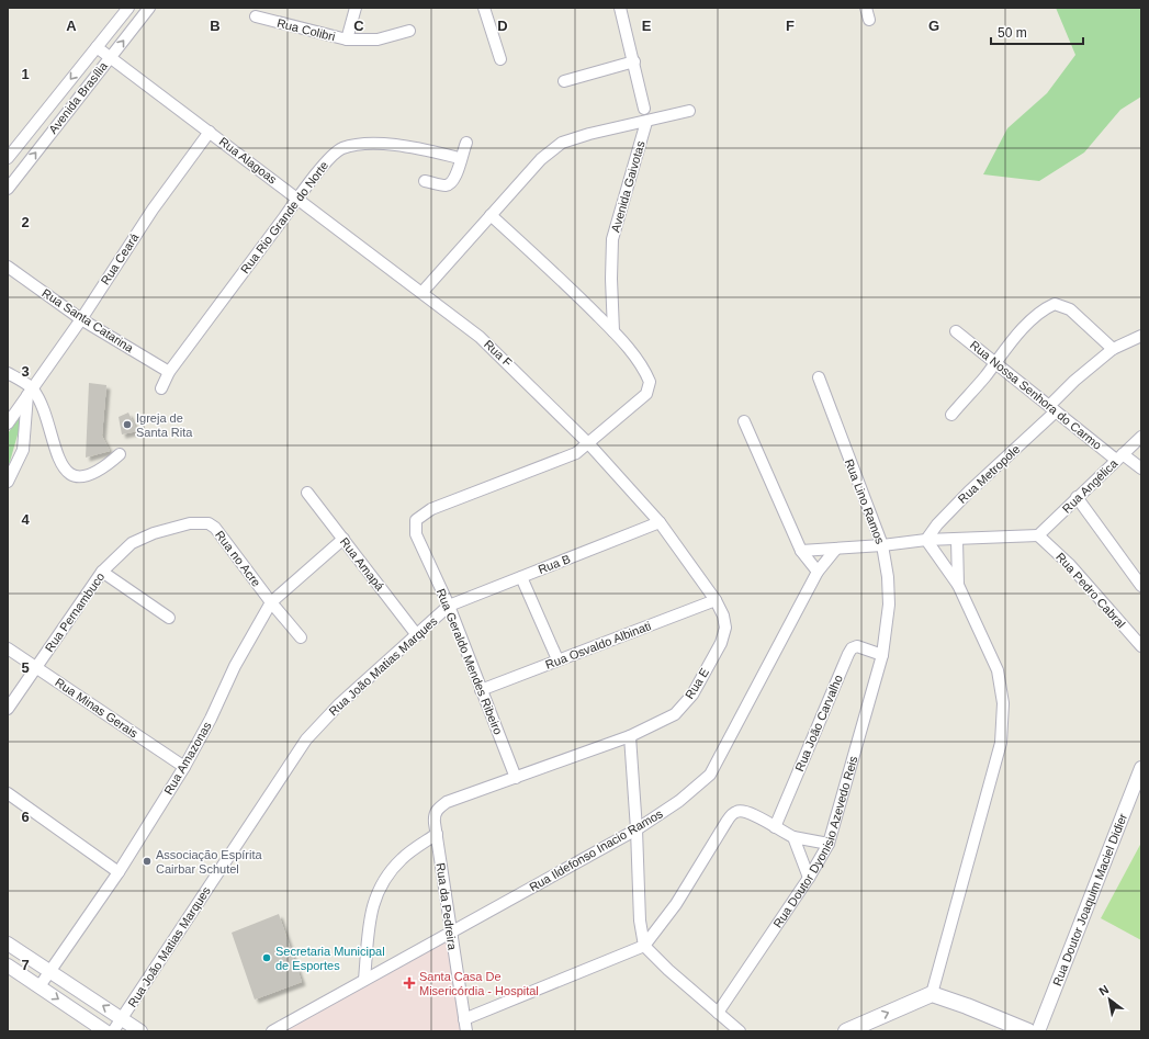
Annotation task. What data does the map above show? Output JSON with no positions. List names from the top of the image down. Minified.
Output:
{"streets":{"street":["Rua Colibri","Avenida Brasília","Rua Alagoas","Avenida Gaivotas","Rua Rio Grande do Norte","Rua Ceará","Rua Santa Catarina","Rua F","Rua Nossa Senhora do Carmo","Rua Metropole","Rua Angélica","Rua Lino Ramos","Rua no Acre","Rua Amapá","Rua B","Rua Pedro Cabral","Rua Pernambuco","Rua Osvaldo Albinati","Rua Geraldo Mendes Ribeiro","Rua João Matias Marques","Rua E","Rua Minas Gerais","Rua João Carvalho","Rua Amazonas","Rua Doutor Dyonisio Azevedo Reis","Rua Ildefonso Inacio Ramos","Rua Doutor Joaquim Maciel Didier","Rua da Pedreira"]},"crossings":[["Avenida Brasília","Rua Alagoas"],["Rua Alagoas","Rua Rio Grande do Norte"],["Rua Alagoas","Rua Ceará"],["Rua Alagoas","Rua F"],["Rua Rio Grande do Norte","Rua Santa Catarina"],["Rua Ceará","Rua Santa Catarina"],["Rua F","Rua Geraldo Mendes Ribeiro"],["Rua F","Rua E"],["Rua Nossa Senhora do Carmo","Rua Metropole"],["Rua Nossa Senhora do Carmo","Rua Angélica"],["Rua Angélica","Rua Pedro Cabral"],["Rua Lino Ramos","Rua João Carvalho"],["Rua Lino Ramos","Rua Doutor Dyonisio Azevedo Reis"],["Rua no Acre","Rua Pernambuco"],["Rua no Acre","Rua Amazonas"],["Rua Amapá","Rua João Matias Marques"],["Rua Amapá","Rua Amazonas"],["Rua B","Rua Geraldo Mendes Ribeiro"],["Rua B","Rua João Matias Marques"],["Rua B","Rua E"],["Rua Pernambuco","Rua Minas Gerais"],["Rua Osvaldo Albinati","Rua Geraldo Mendes Ribeiro"],["Rua Osvaldo Albinati","Rua E"],["Rua Geraldo Mendes Ribeiro","Rua João Matias Marques"],["Rua Geraldo Mendes Ribeiro","Rua E"],["Rua E","Rua da Pedreira"],["Rua Minas Gerais","Rua Amazonas"],["Rua João Carvalho","Rua Doutor Dyonisio Azevedo Reis"],["Rua Ildefonso Inacio Ramos","Rua da Pedreira"]],"places":{"other":["Igreja de Santa Rita","Associação Espírita Cairbar Schutel","Secretaria Municipal de Esportes"],"health":["Santa Casa De Misericórdia - Hospital"]},"scale_bar":"50 m","north":"top left","grid":{"columns":["A","B","C","D","E","F","G"],"rows":["1","2","3","4","5","6","7"]}}
